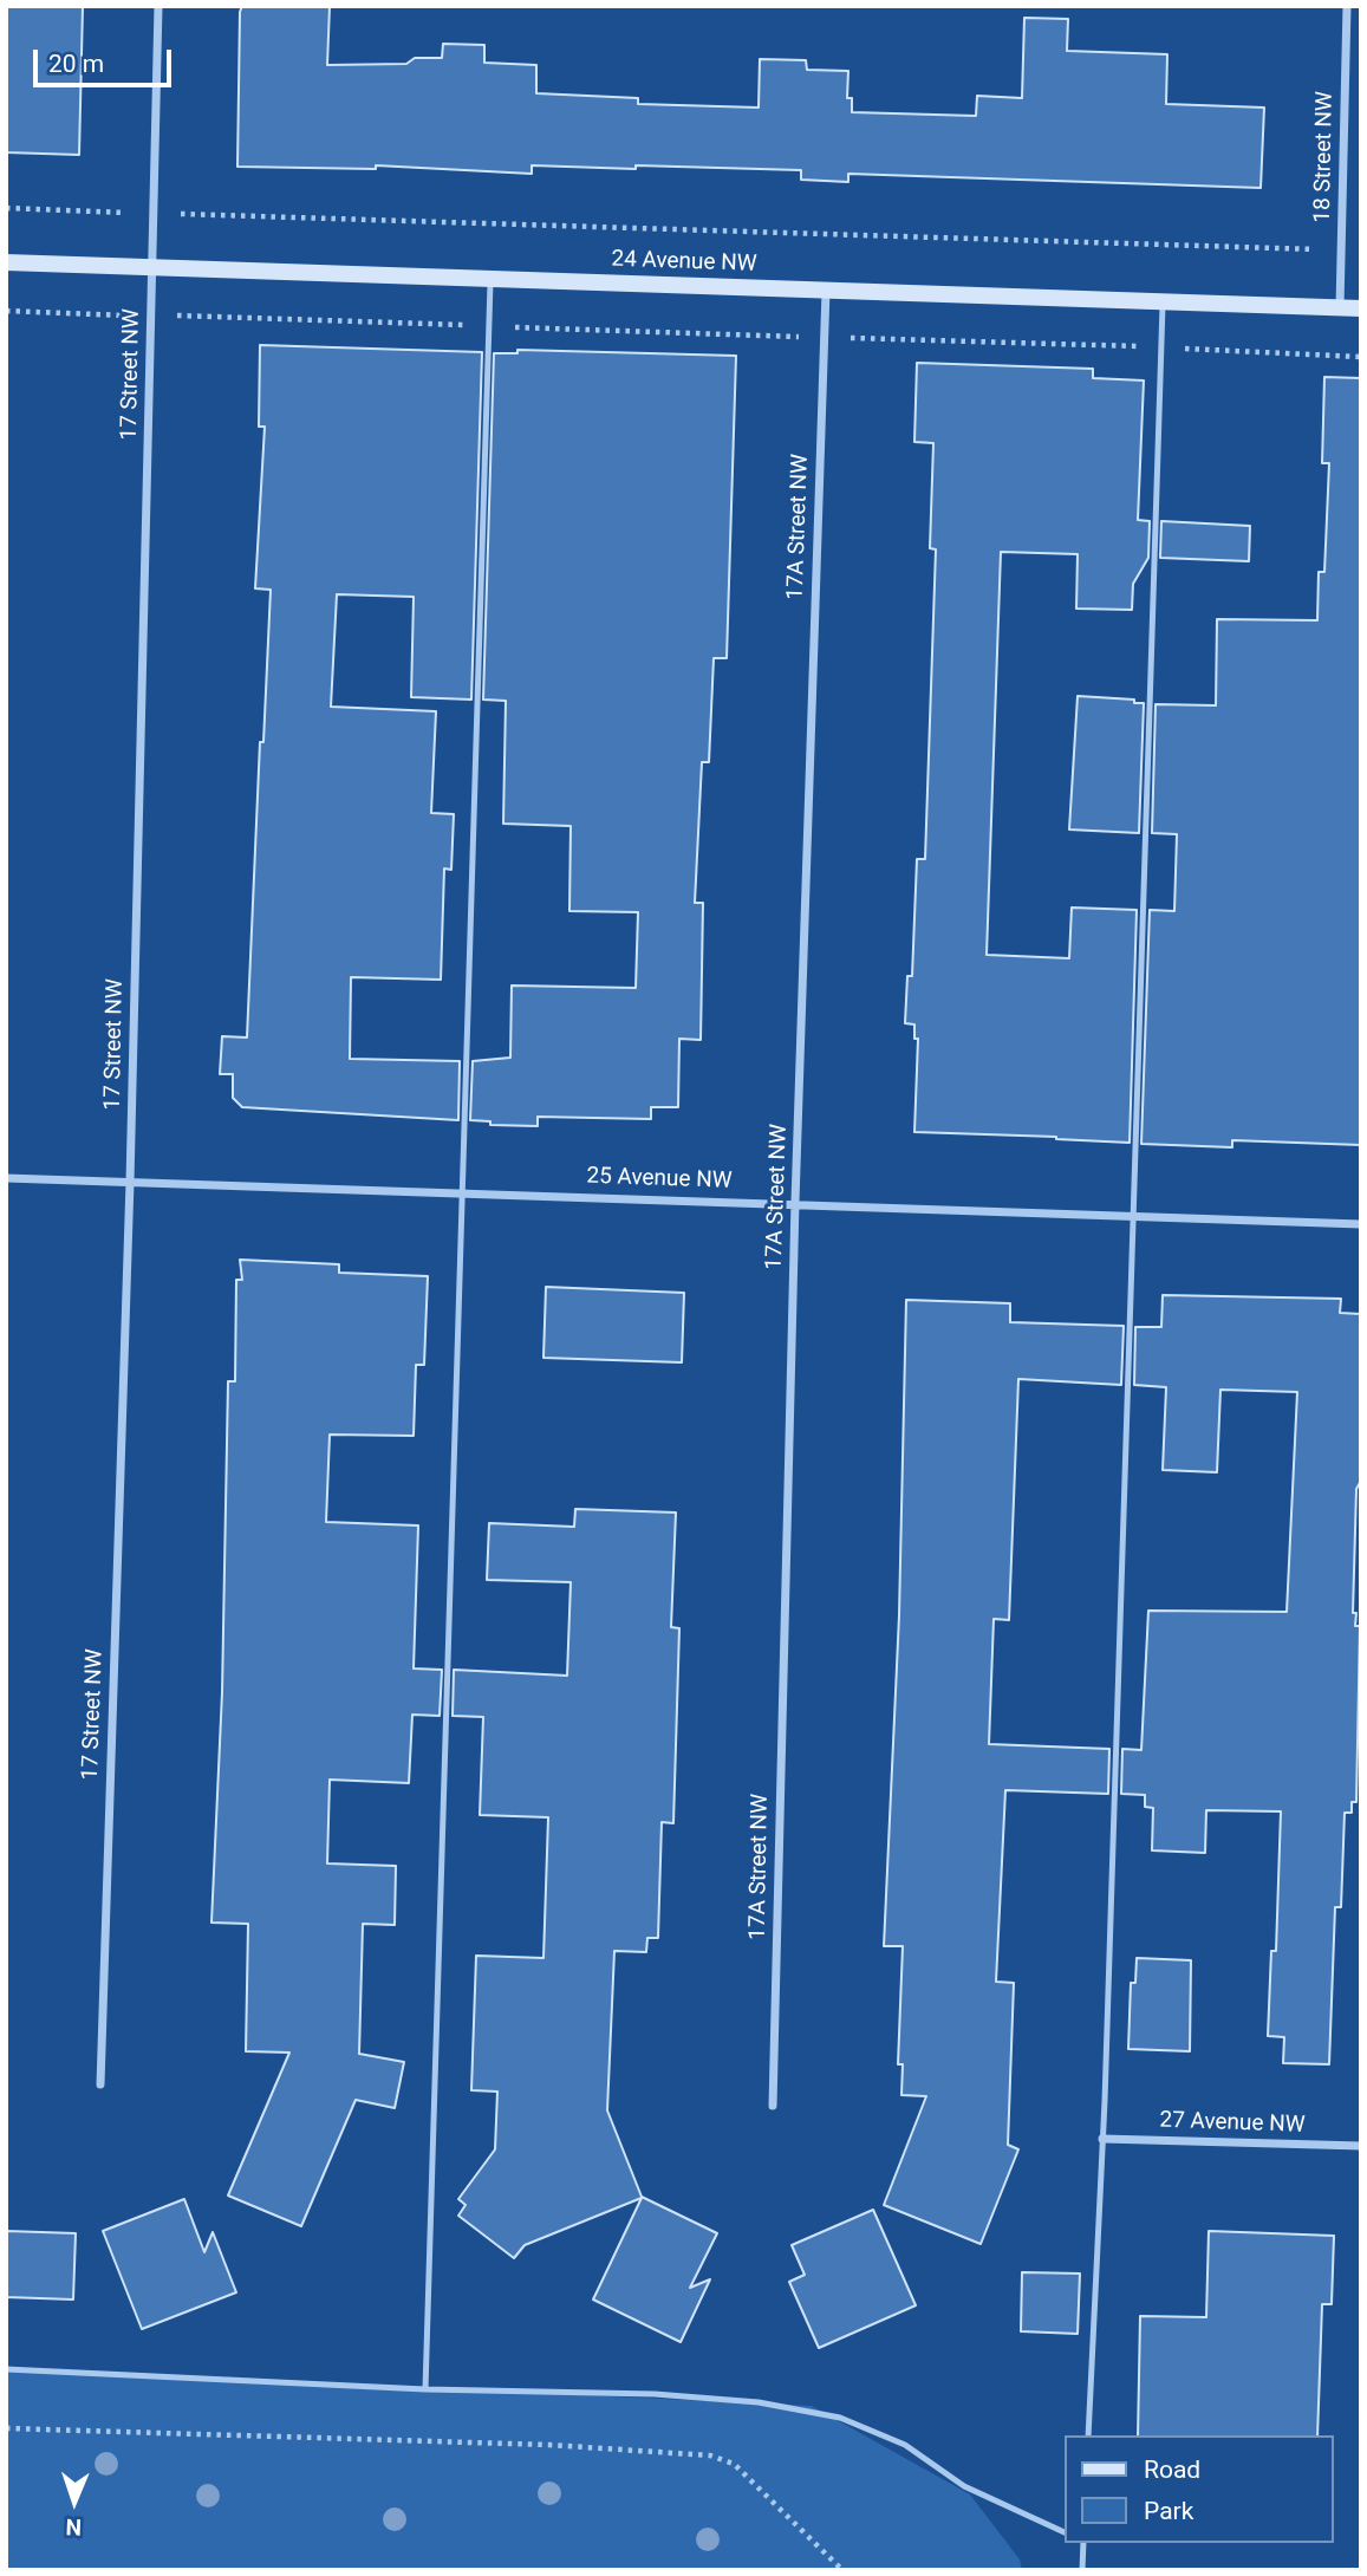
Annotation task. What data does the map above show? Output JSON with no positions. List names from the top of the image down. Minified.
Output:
{"streets":{"street":["18 Street NW","24 Avenue NW","17 Street NW","17A Street NW","25 Avenue NW","27 Avenue NW"]},"crossings":[["18 Street NW","24 Avenue NW"],["24 Avenue NW","17 Street NW"],["24 Avenue NW","17A Street NW"],["17 Street NW","25 Avenue NW"],["17A Street NW","25 Avenue NW"]],"legend":["Road","Park"],"scale_bar":"20 m","north":"bottom"}
